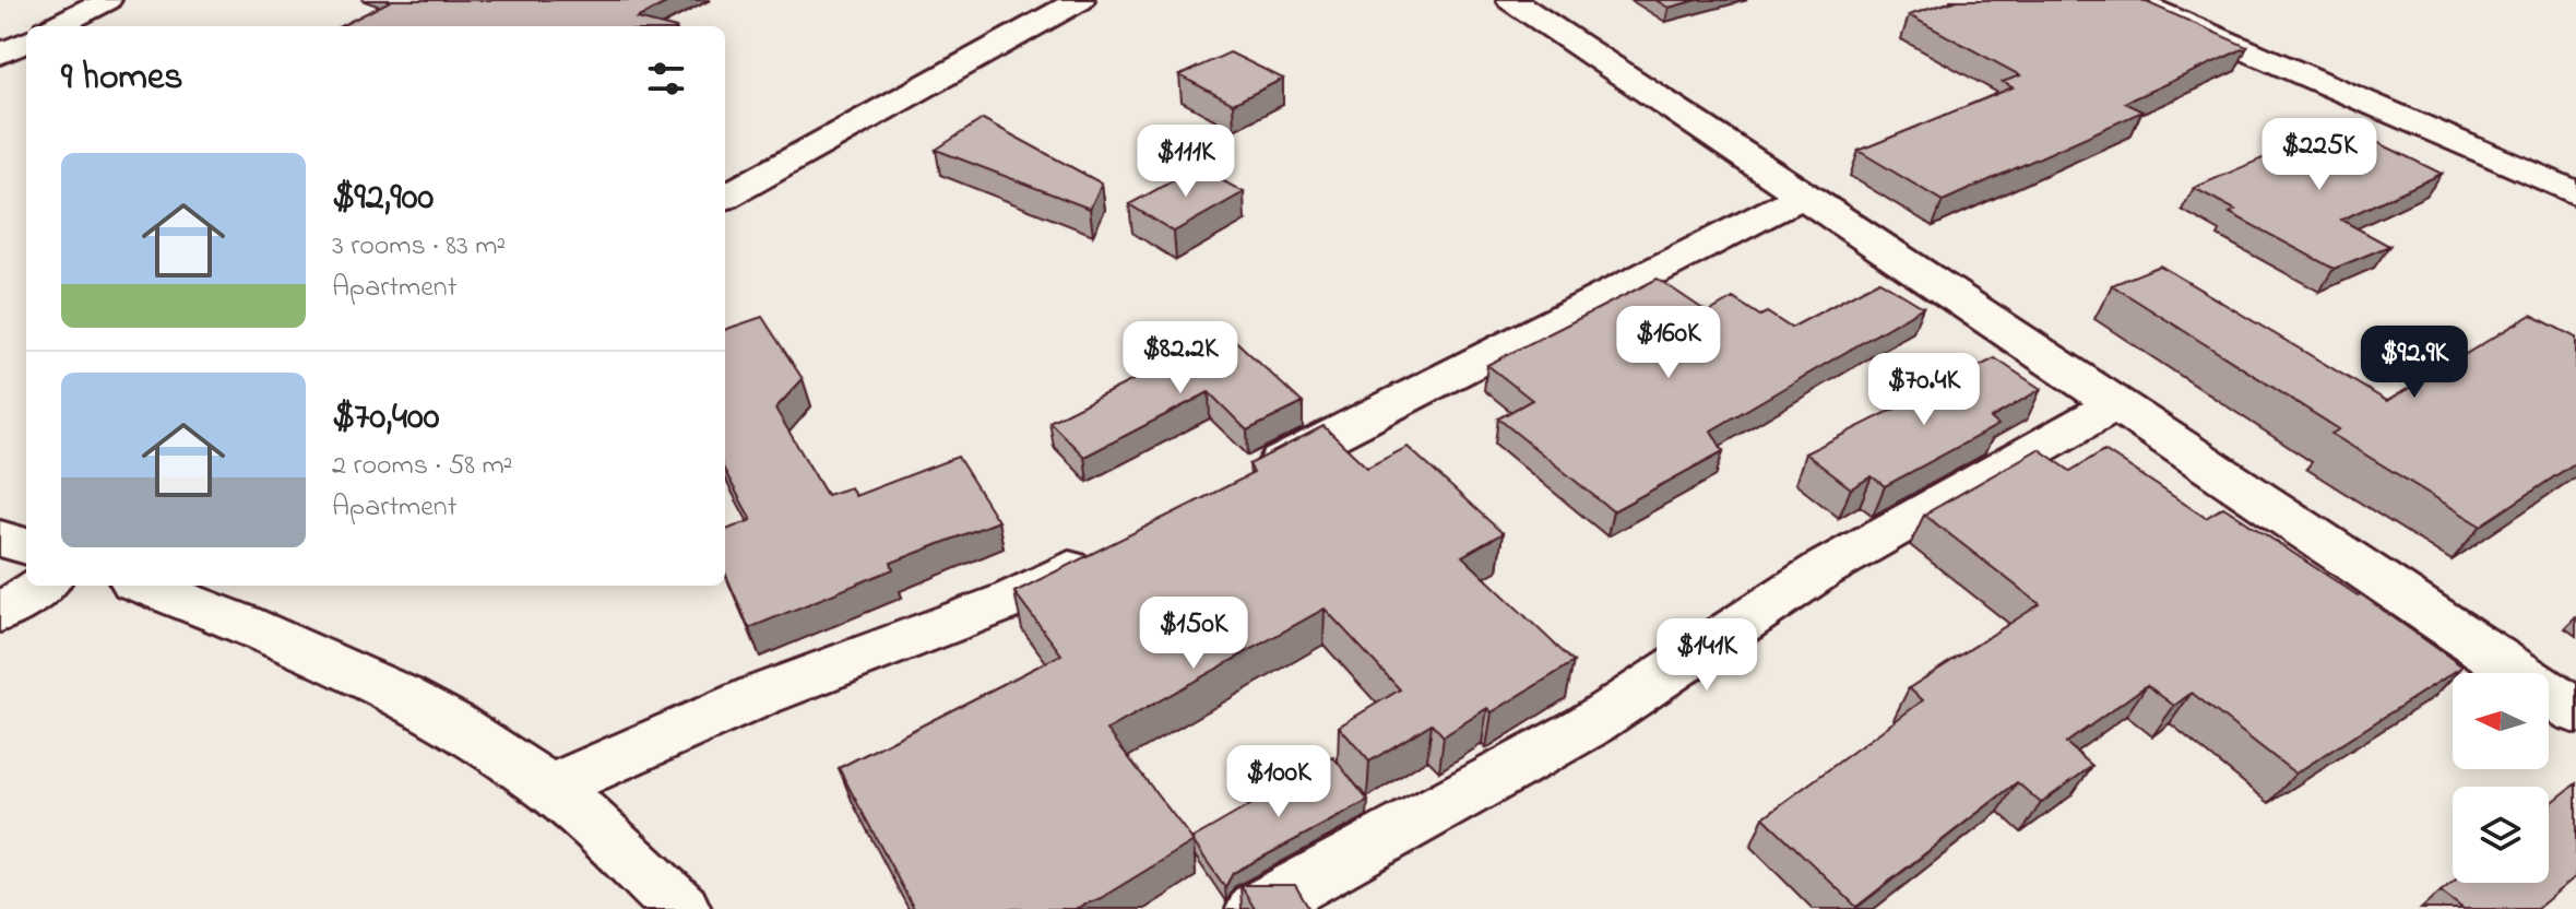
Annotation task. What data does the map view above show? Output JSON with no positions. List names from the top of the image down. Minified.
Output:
{"north":"left","page":{"heading":"9 homes","price":["$225K","$111K","$160K","$82.2K","$92.9K","$70.4K","$150K","$141K","$100K"],"list":[{"name":"$92,900","note":"3 rooms · 83 m² · Apartment"},{"name":"$70,400","note":"2 rooms · 58 m² · Apartment"}]}}
